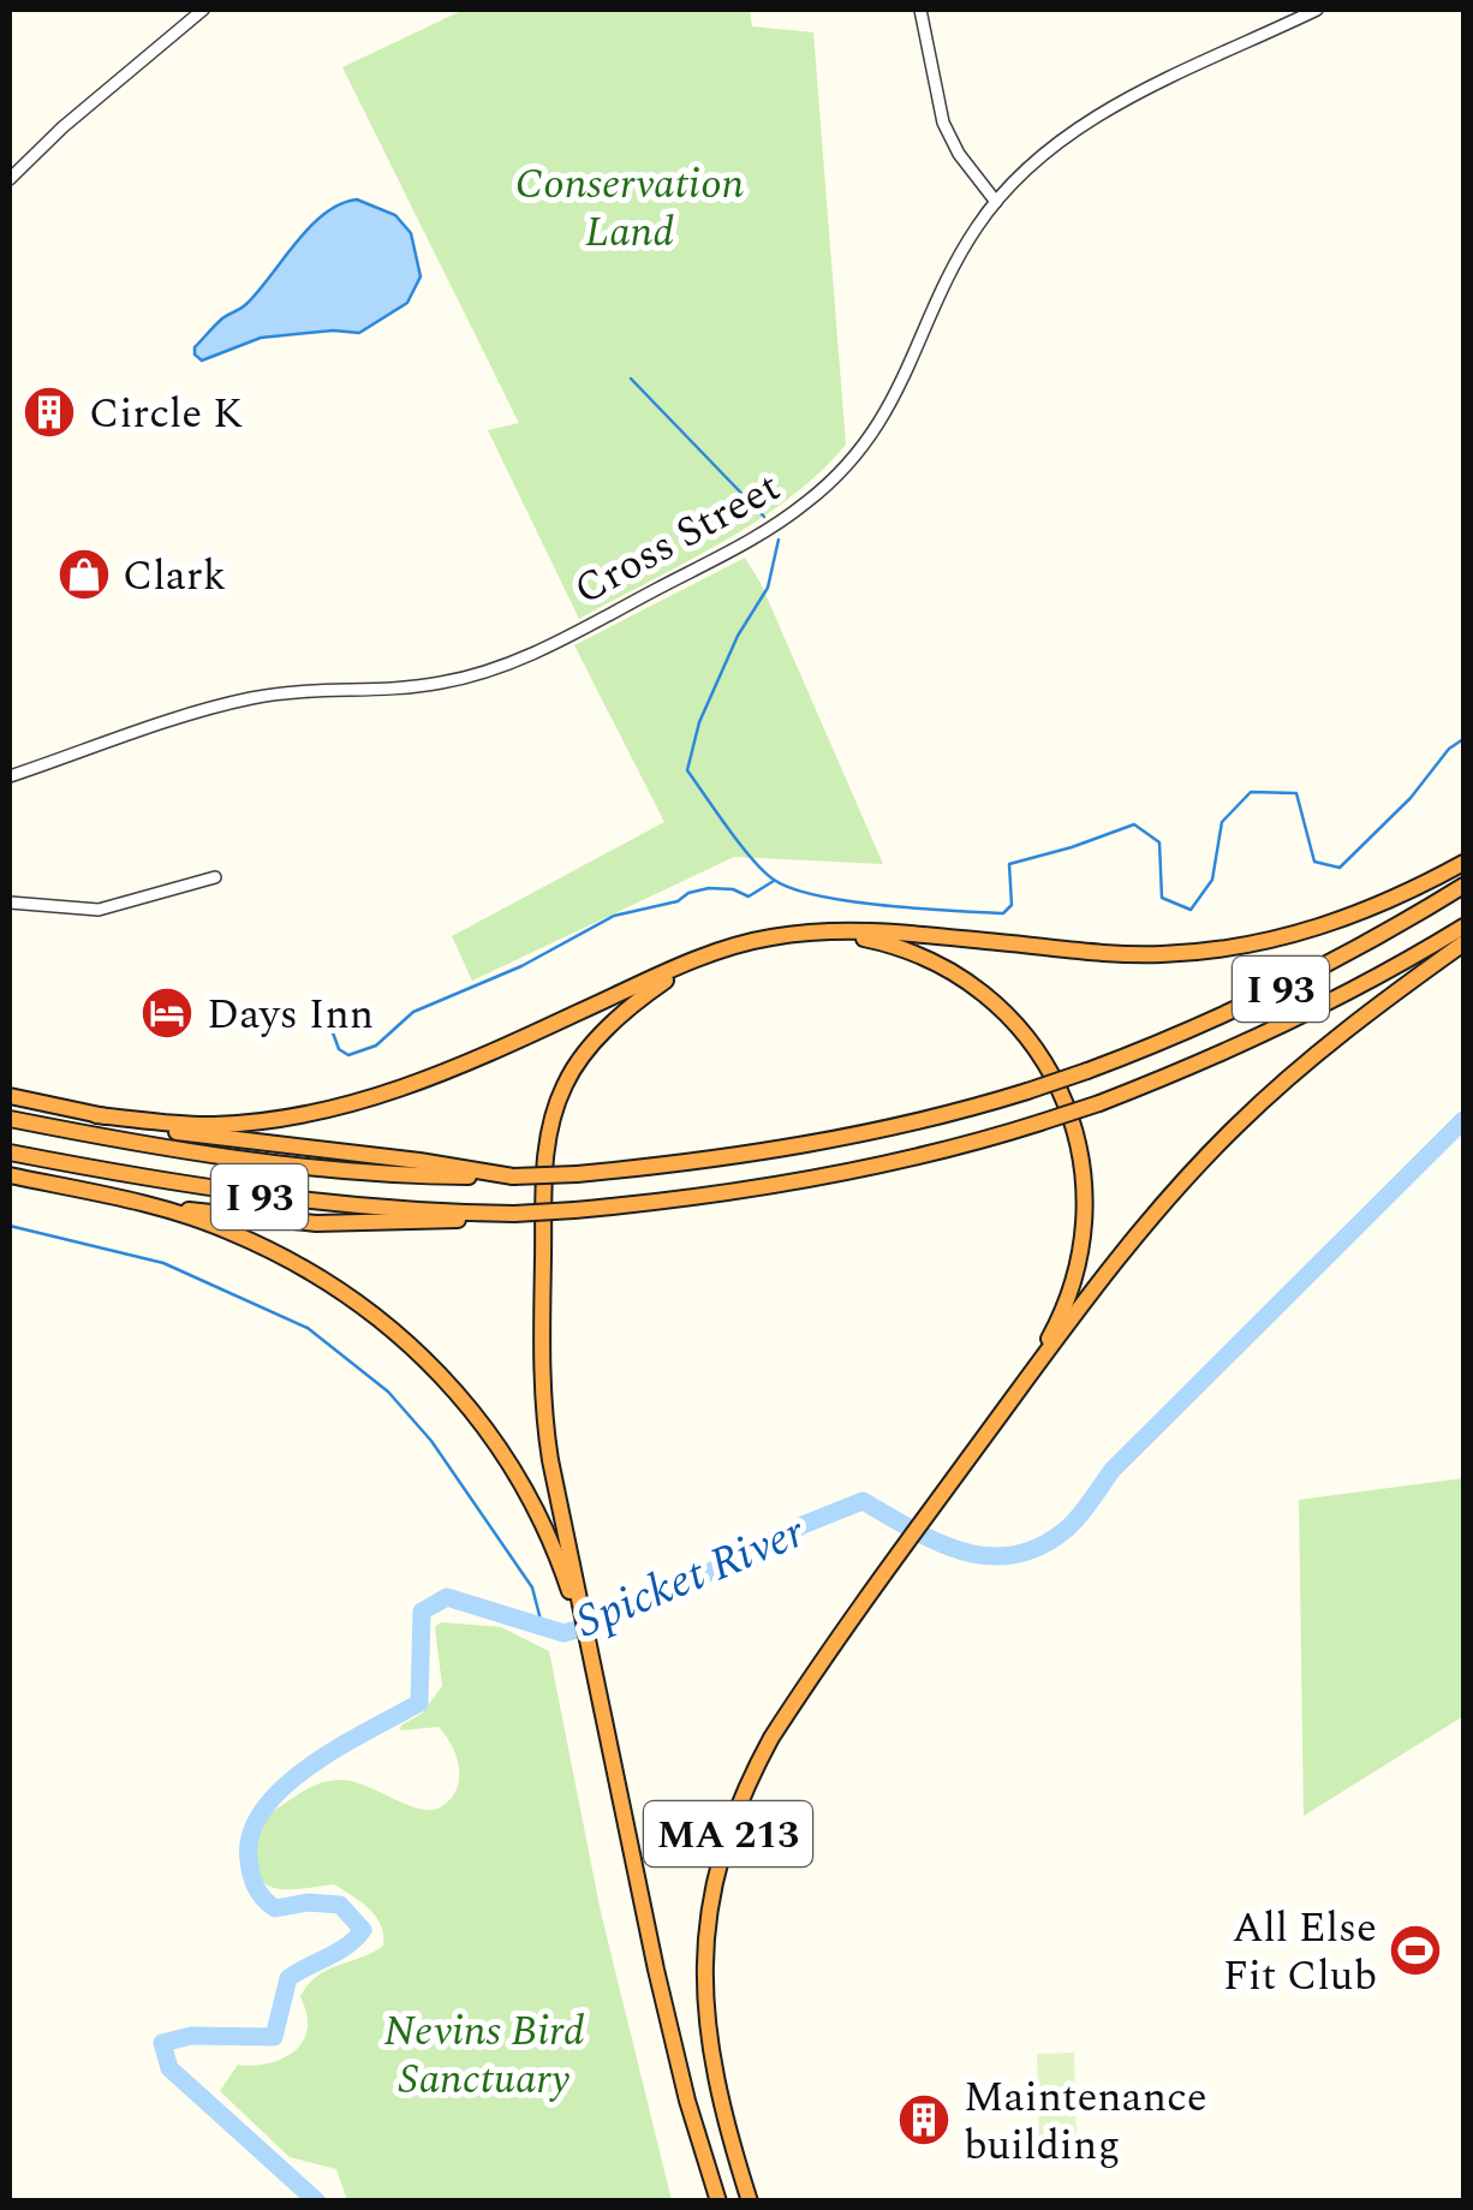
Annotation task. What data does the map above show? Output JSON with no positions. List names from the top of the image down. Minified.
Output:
{"streets":{"highway":["I 93","MA 213"],"street":["Cross Street"]},"water":["Spicket River"],"parks":["Conservation Land","Nevins Bird Sanctuary"],"places":{"building":["Circle K","Maintenance building"],"shop":["Clark"],"hotel":["Days Inn"],"sports":["All Else Fit Club"]}}
